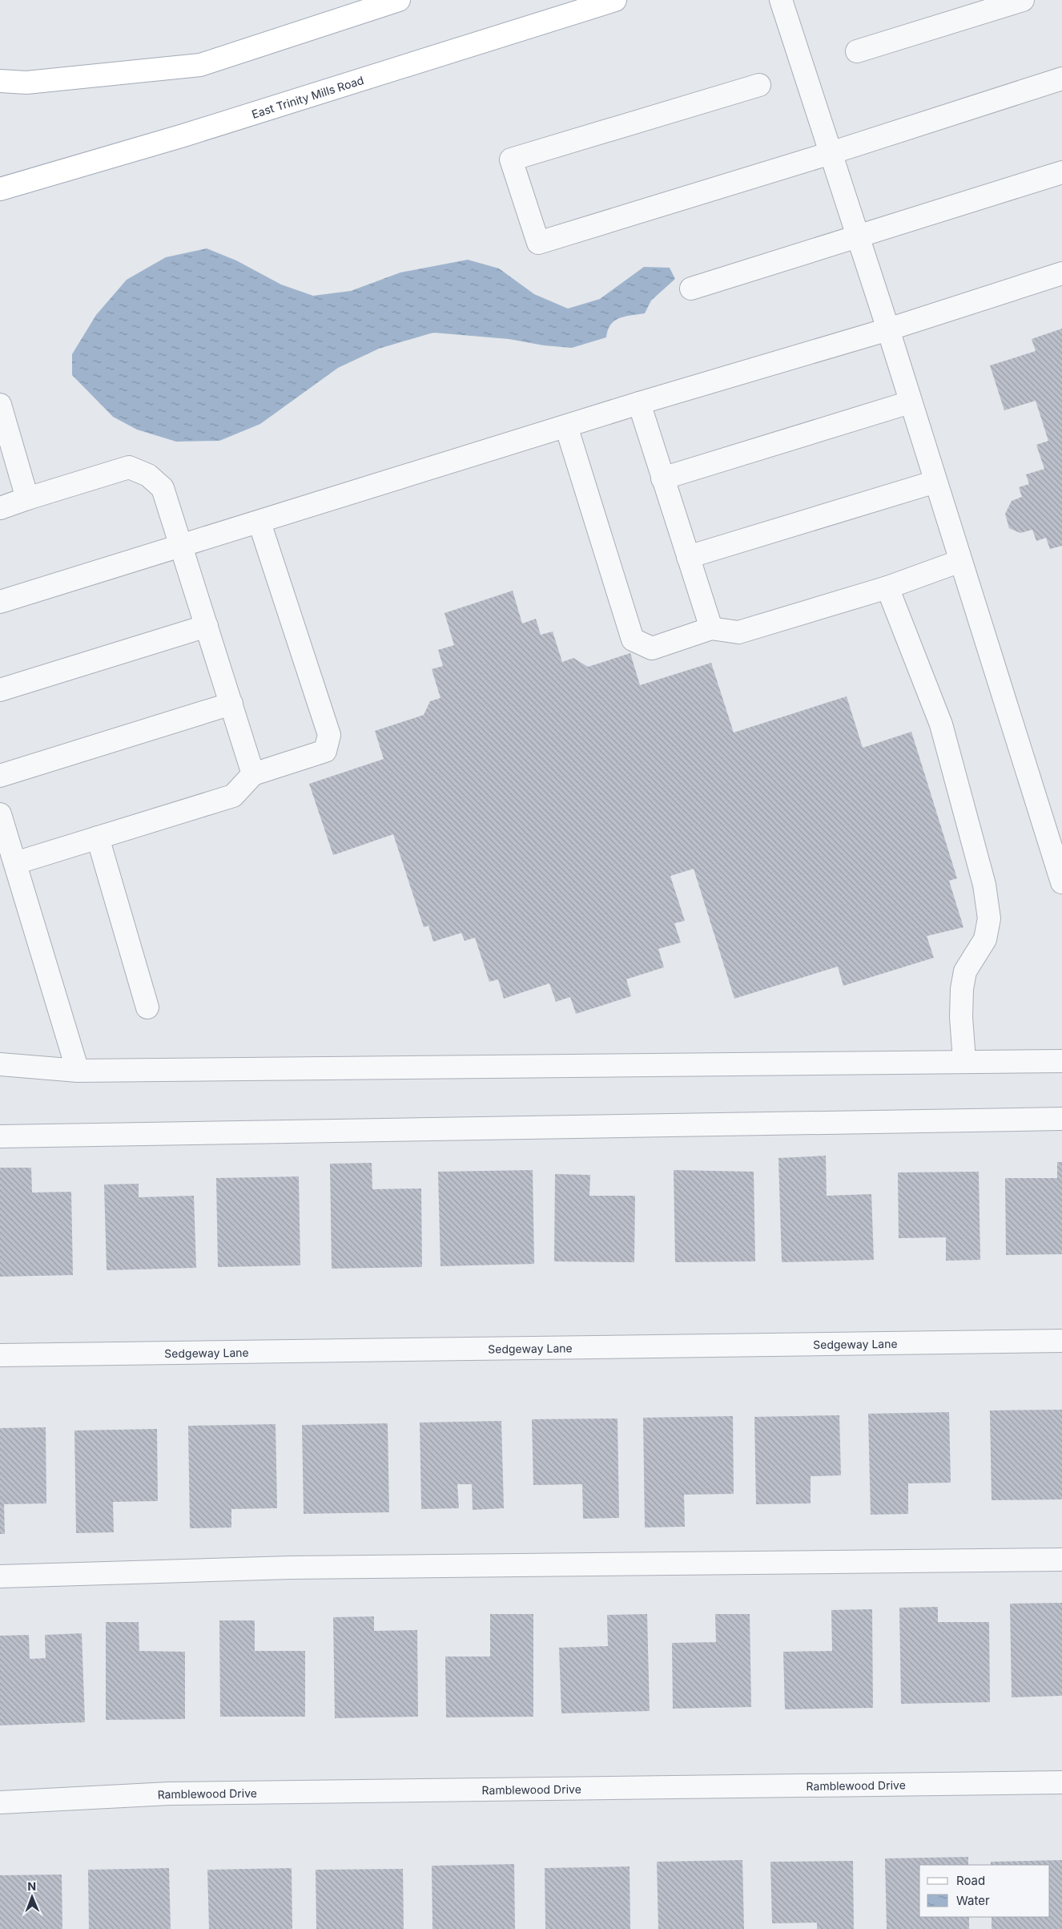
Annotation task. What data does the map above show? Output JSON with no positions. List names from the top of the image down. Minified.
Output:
{"streets":{"main road":["East Trinity Mills Road"],"street":["Sedgeway Lane","Ramblewood Drive"]},"legend":["Road","Water"],"north":"top"}
